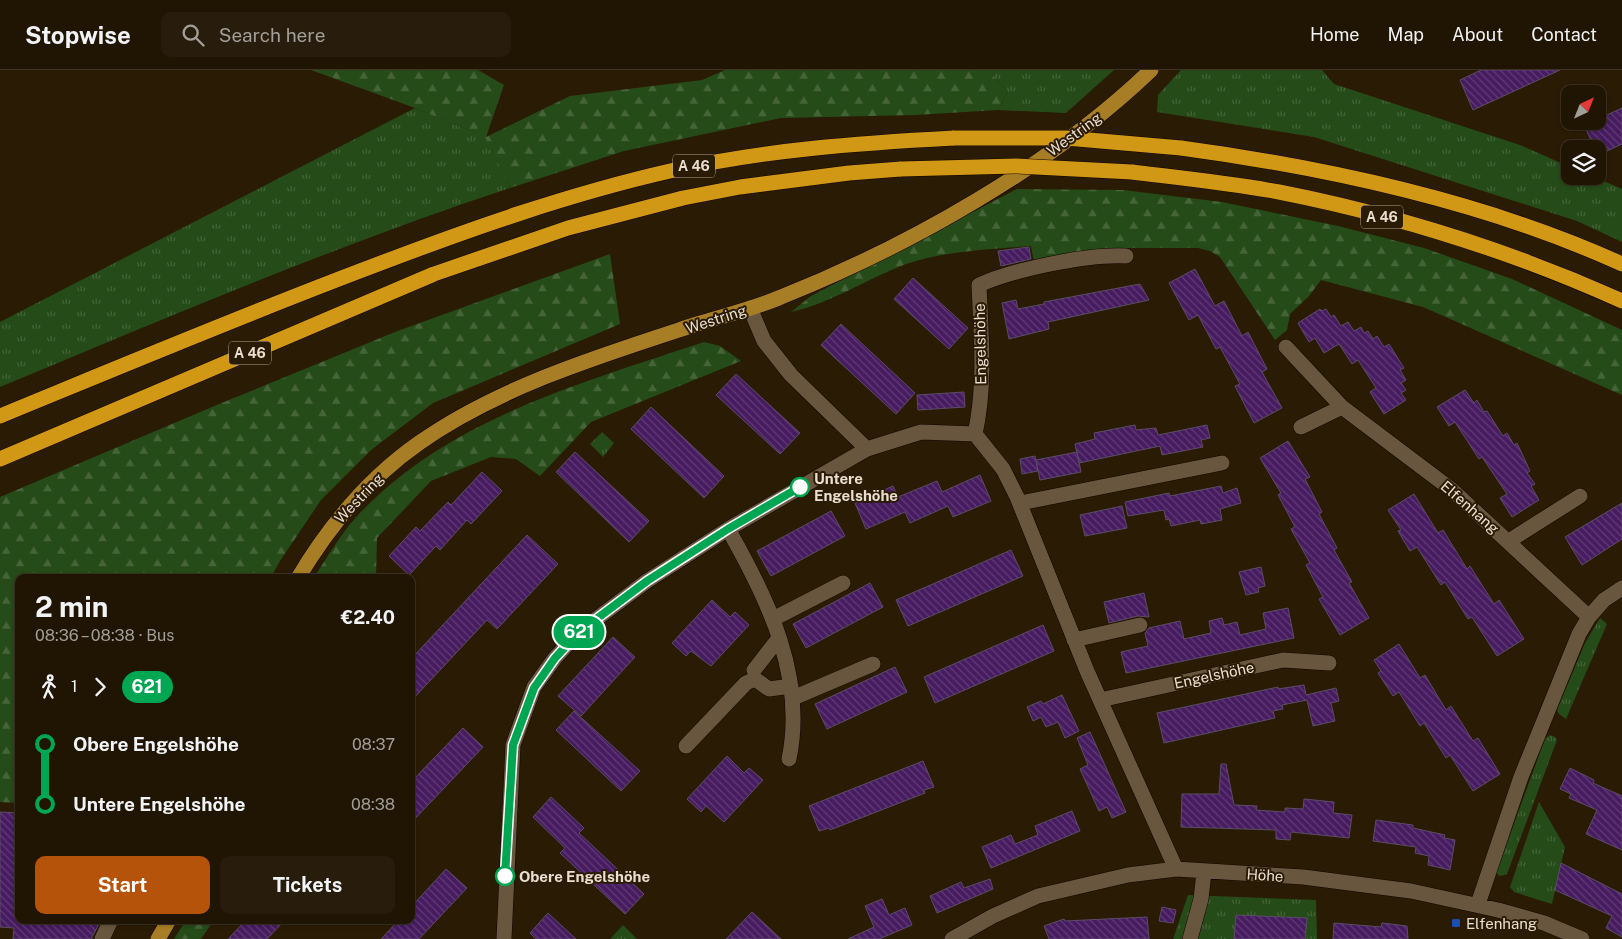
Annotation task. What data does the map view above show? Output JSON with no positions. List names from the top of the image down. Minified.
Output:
{"streets":{"highway":["A 46"],"main road":["Westring"],"street":["Engelshöhe","Elfenhang","Höhe"]},"places":{"other":["Untere Engelshöhe","Obere Engelshöhe"],"transit":["Elfenhang"]},"lines":["bus line 621"],"north":"top right","page":{"header":"Stopwise","search":"Search here","nav":["Home","Map","About","Contact"],"on_map":"621","heading":["2 min","08:36 – 08:38 · Bus","€2.40"],"legs":["1","621"],"list":[{"name":"Obere Engelshöhe","value":"08:37"},{"name":"Untere Engelshöhe","value":"08:38"}],"buttons":["Start","Tickets"]}}
